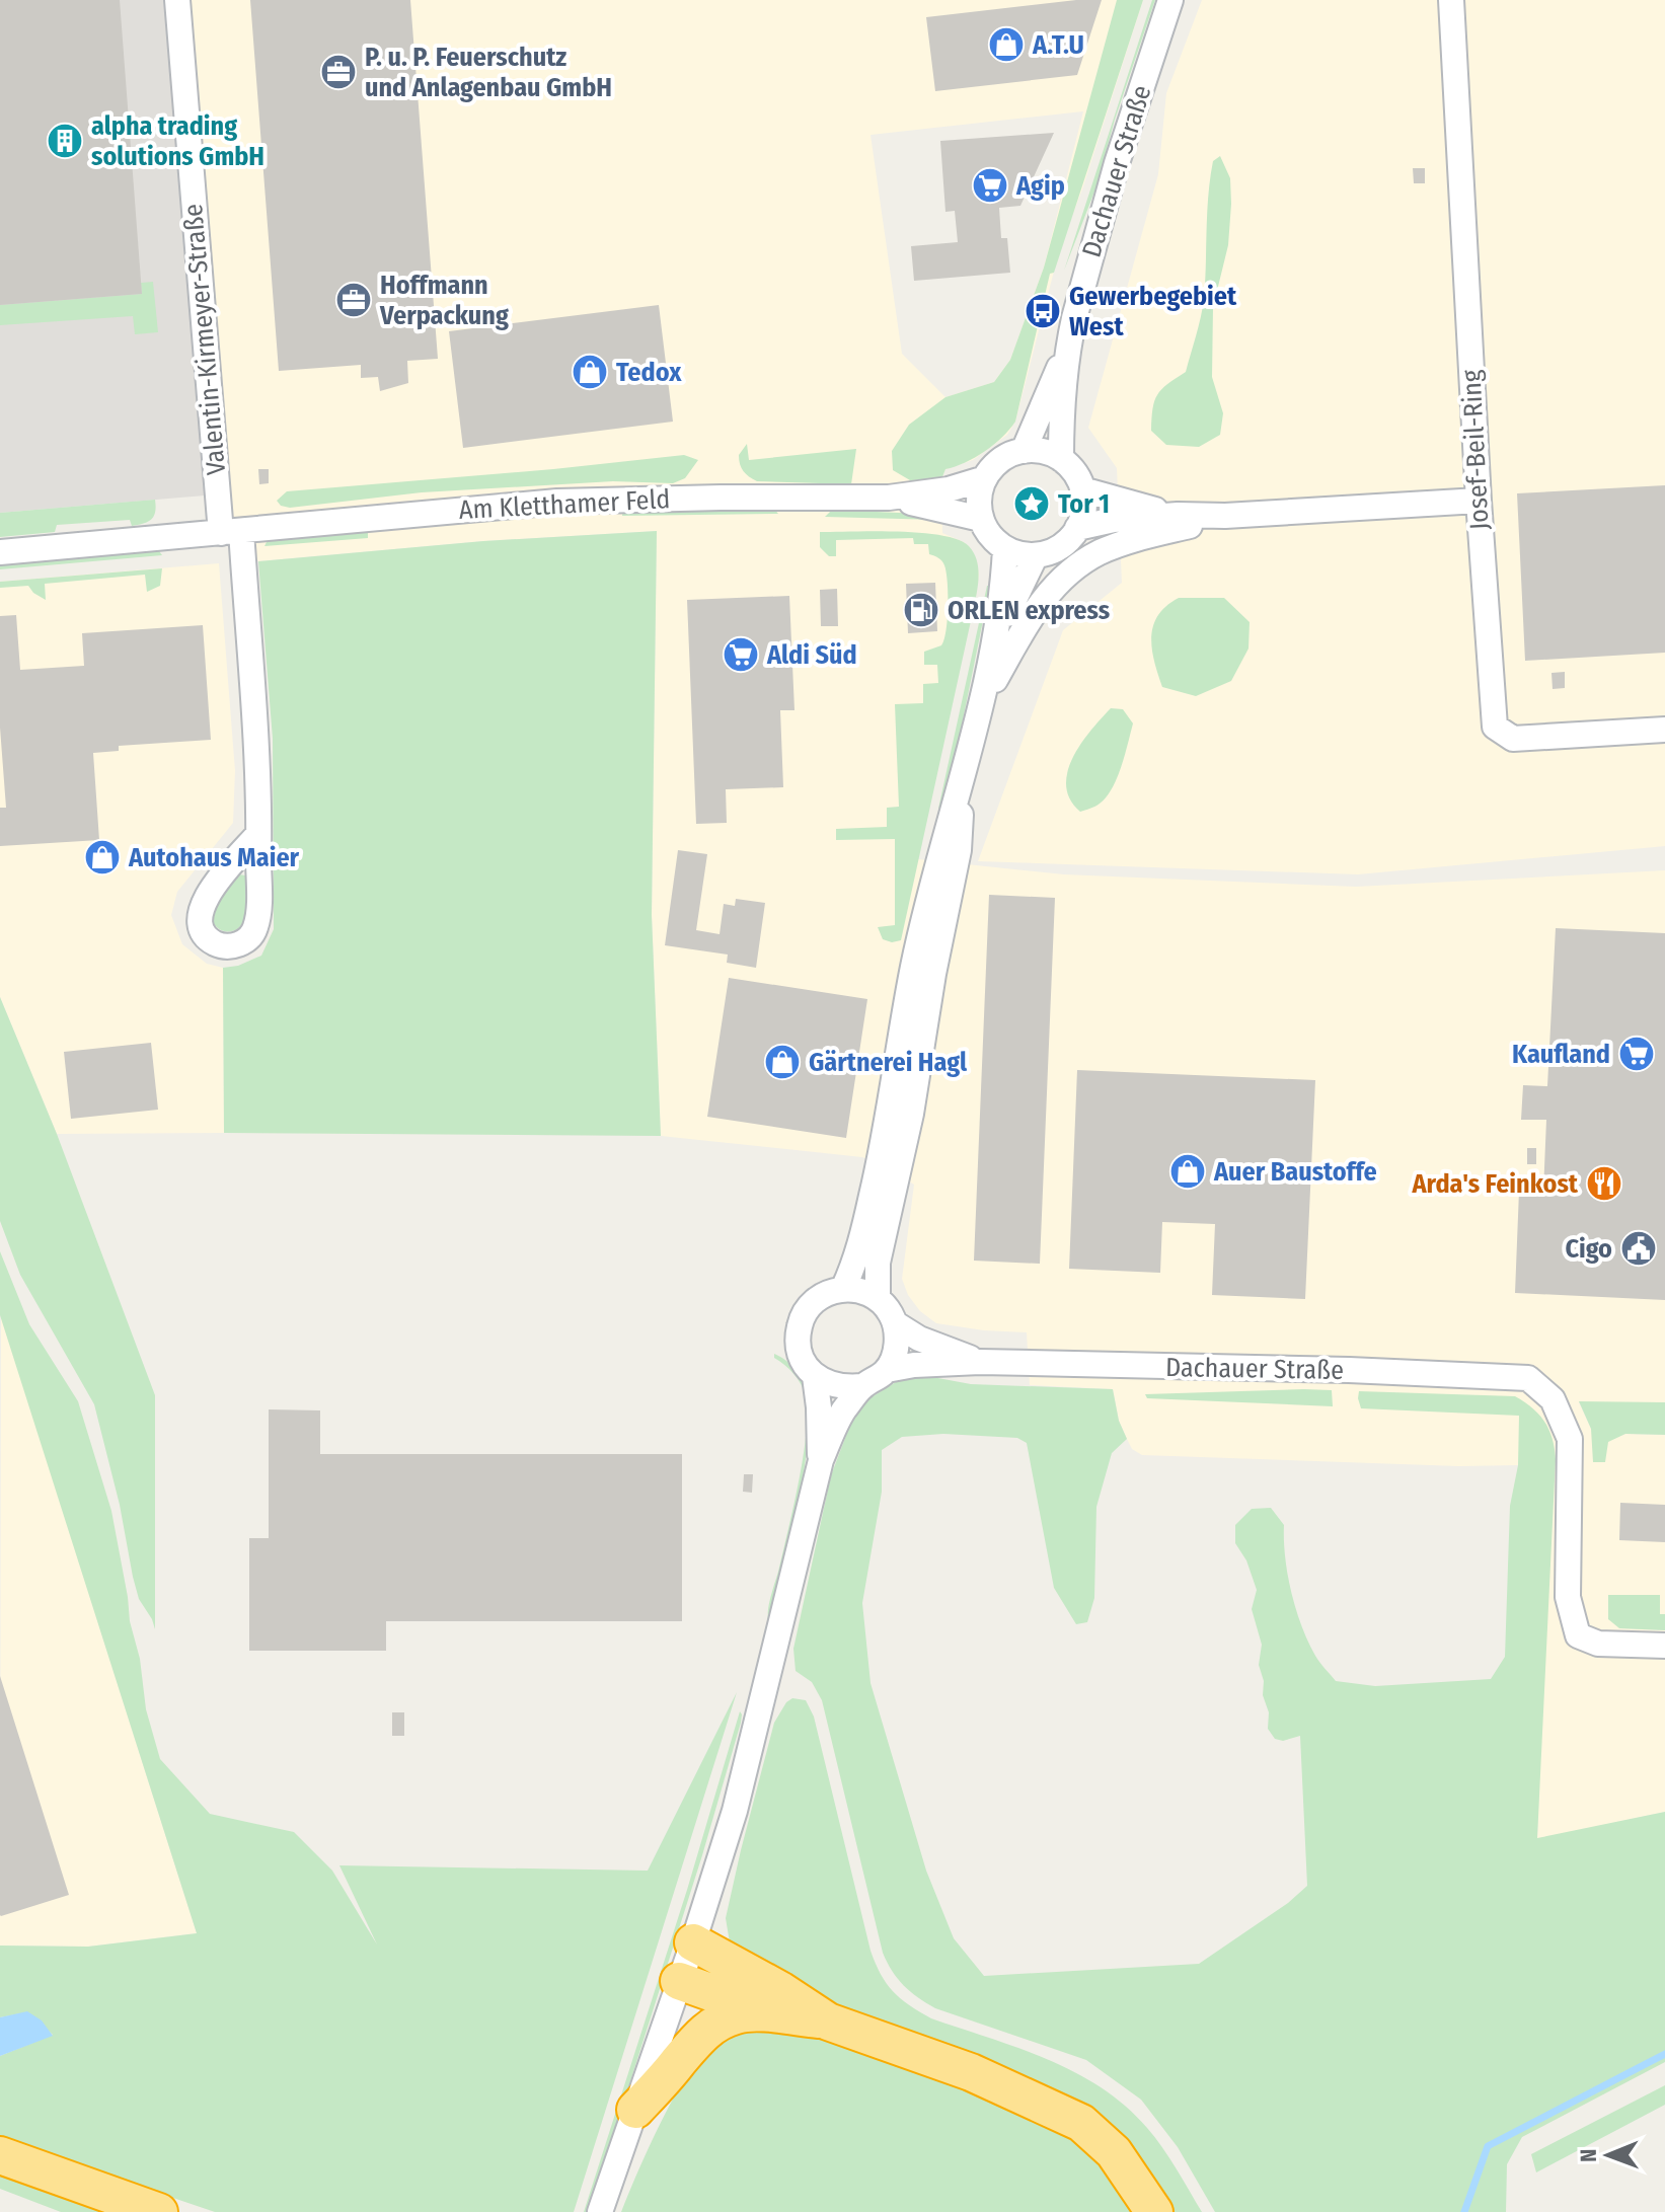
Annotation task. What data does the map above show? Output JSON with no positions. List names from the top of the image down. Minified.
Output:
{"streets":{"street":["Dachauer Straße","Valentin-Kirmeyer-Straße","Josef-Beil-Ring","Am Kletthamer Feld"]},"crossings":[["Dachauer Straße","Am Kletthamer Feld"],["Valentin-Kirmeyer-Straße","Am Kletthamer Feld"]],"places":{"shop":["A.T.U","Tedox","Autohaus Maier","Gärtnerei Hagl","Auer Baustoffe"],"office":["P. u. P. Feuerschutz und Anlagenbau GmbH","Hoffmann Verpackung"],"building":["alpha trading solutions GmbH"],"supermarket":["Agip","Aldi Süd","Kaufland"],"bus stop":["Gewerbegebiet West"],"place":["Tor 1"],"fuel station":["ORLEN express"],"restaurant":["Arda's Feinkost"],"public building":["Cigo"]},"north":"left"}
